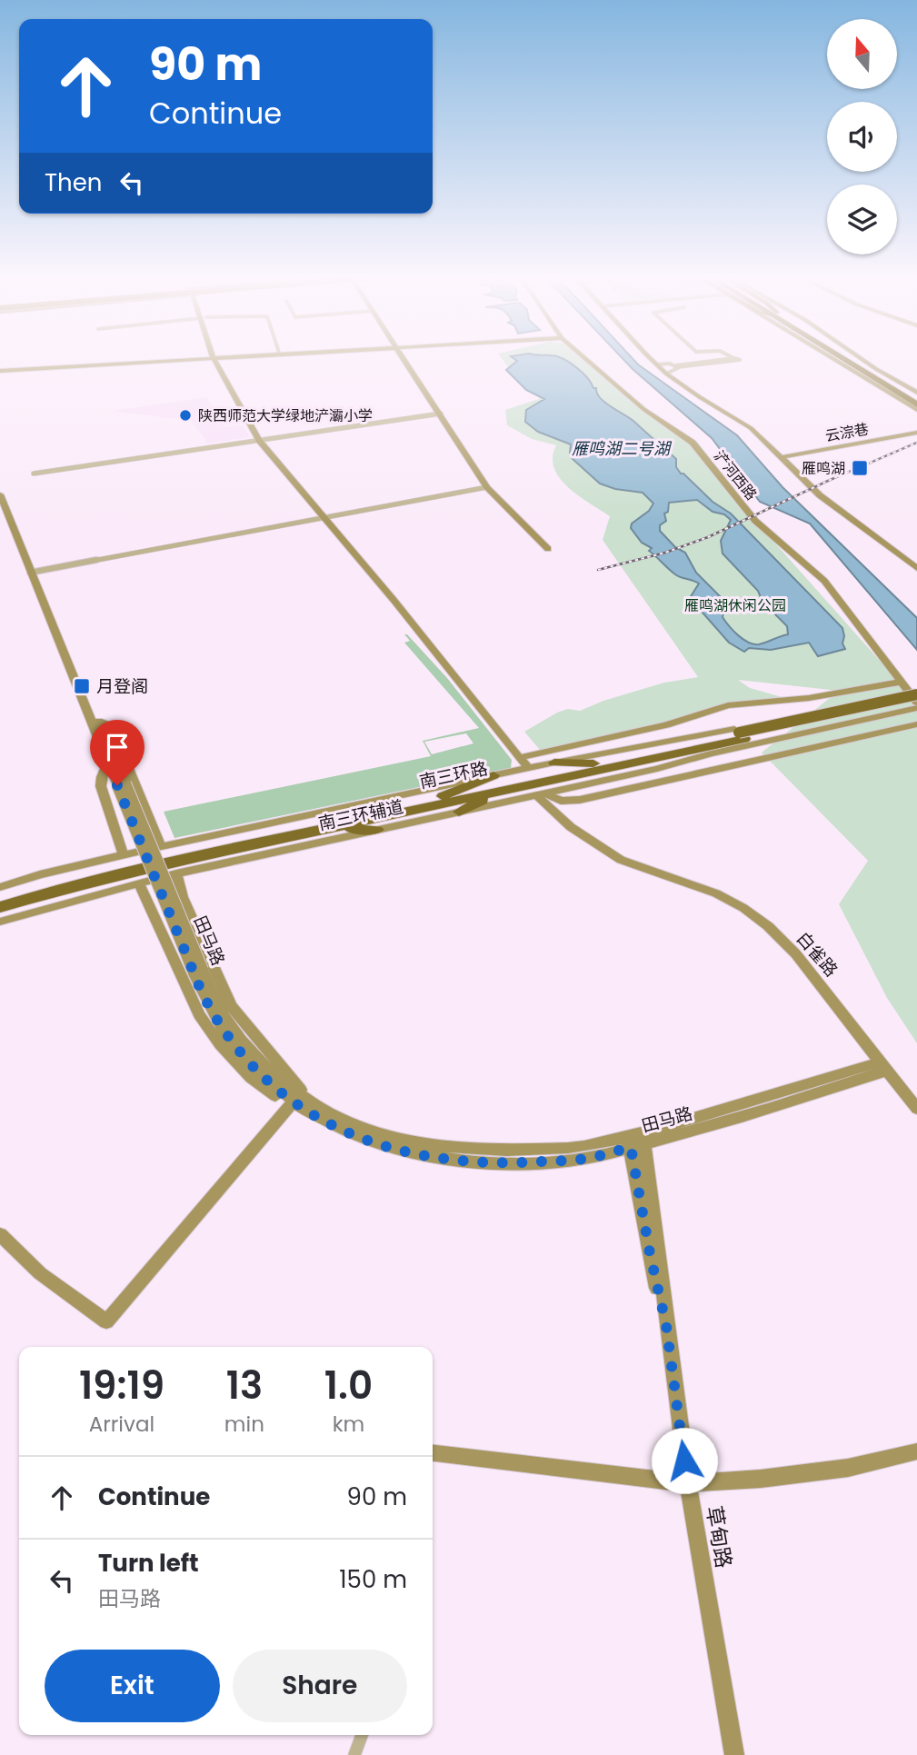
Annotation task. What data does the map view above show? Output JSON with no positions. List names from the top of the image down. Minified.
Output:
{"streets":{"highway":["南三环路"],"main road":["南三环辅道"],"street":["云淙巷","浐河西路","田马路","白雀路","草甸路"]},"crossings":[["浐河西路","南三环路"],["南三环路","南三环辅道"],["南三环辅道","白雀路"],["田马路","白雀路"],["田马路","草甸路"]],"water":["雁鸣湖二号湖"],"parks":["雁鸣湖休闲公园"],"places":{"other":["陕西师范大学绿地浐灞小学"],"transit":["雁鸣湖","月登阁"]},"north":"top","page":{"turn":["90 m","Continue"],"then":"Then","eta":["19:19","Arrival","13","min","1.0","km"],"list":[{"name":"Continue","value":"90 m"},{"name":"Turn left","note":"田马路","value":"150 m"}],"buttons":["Exit","Share"]}}
